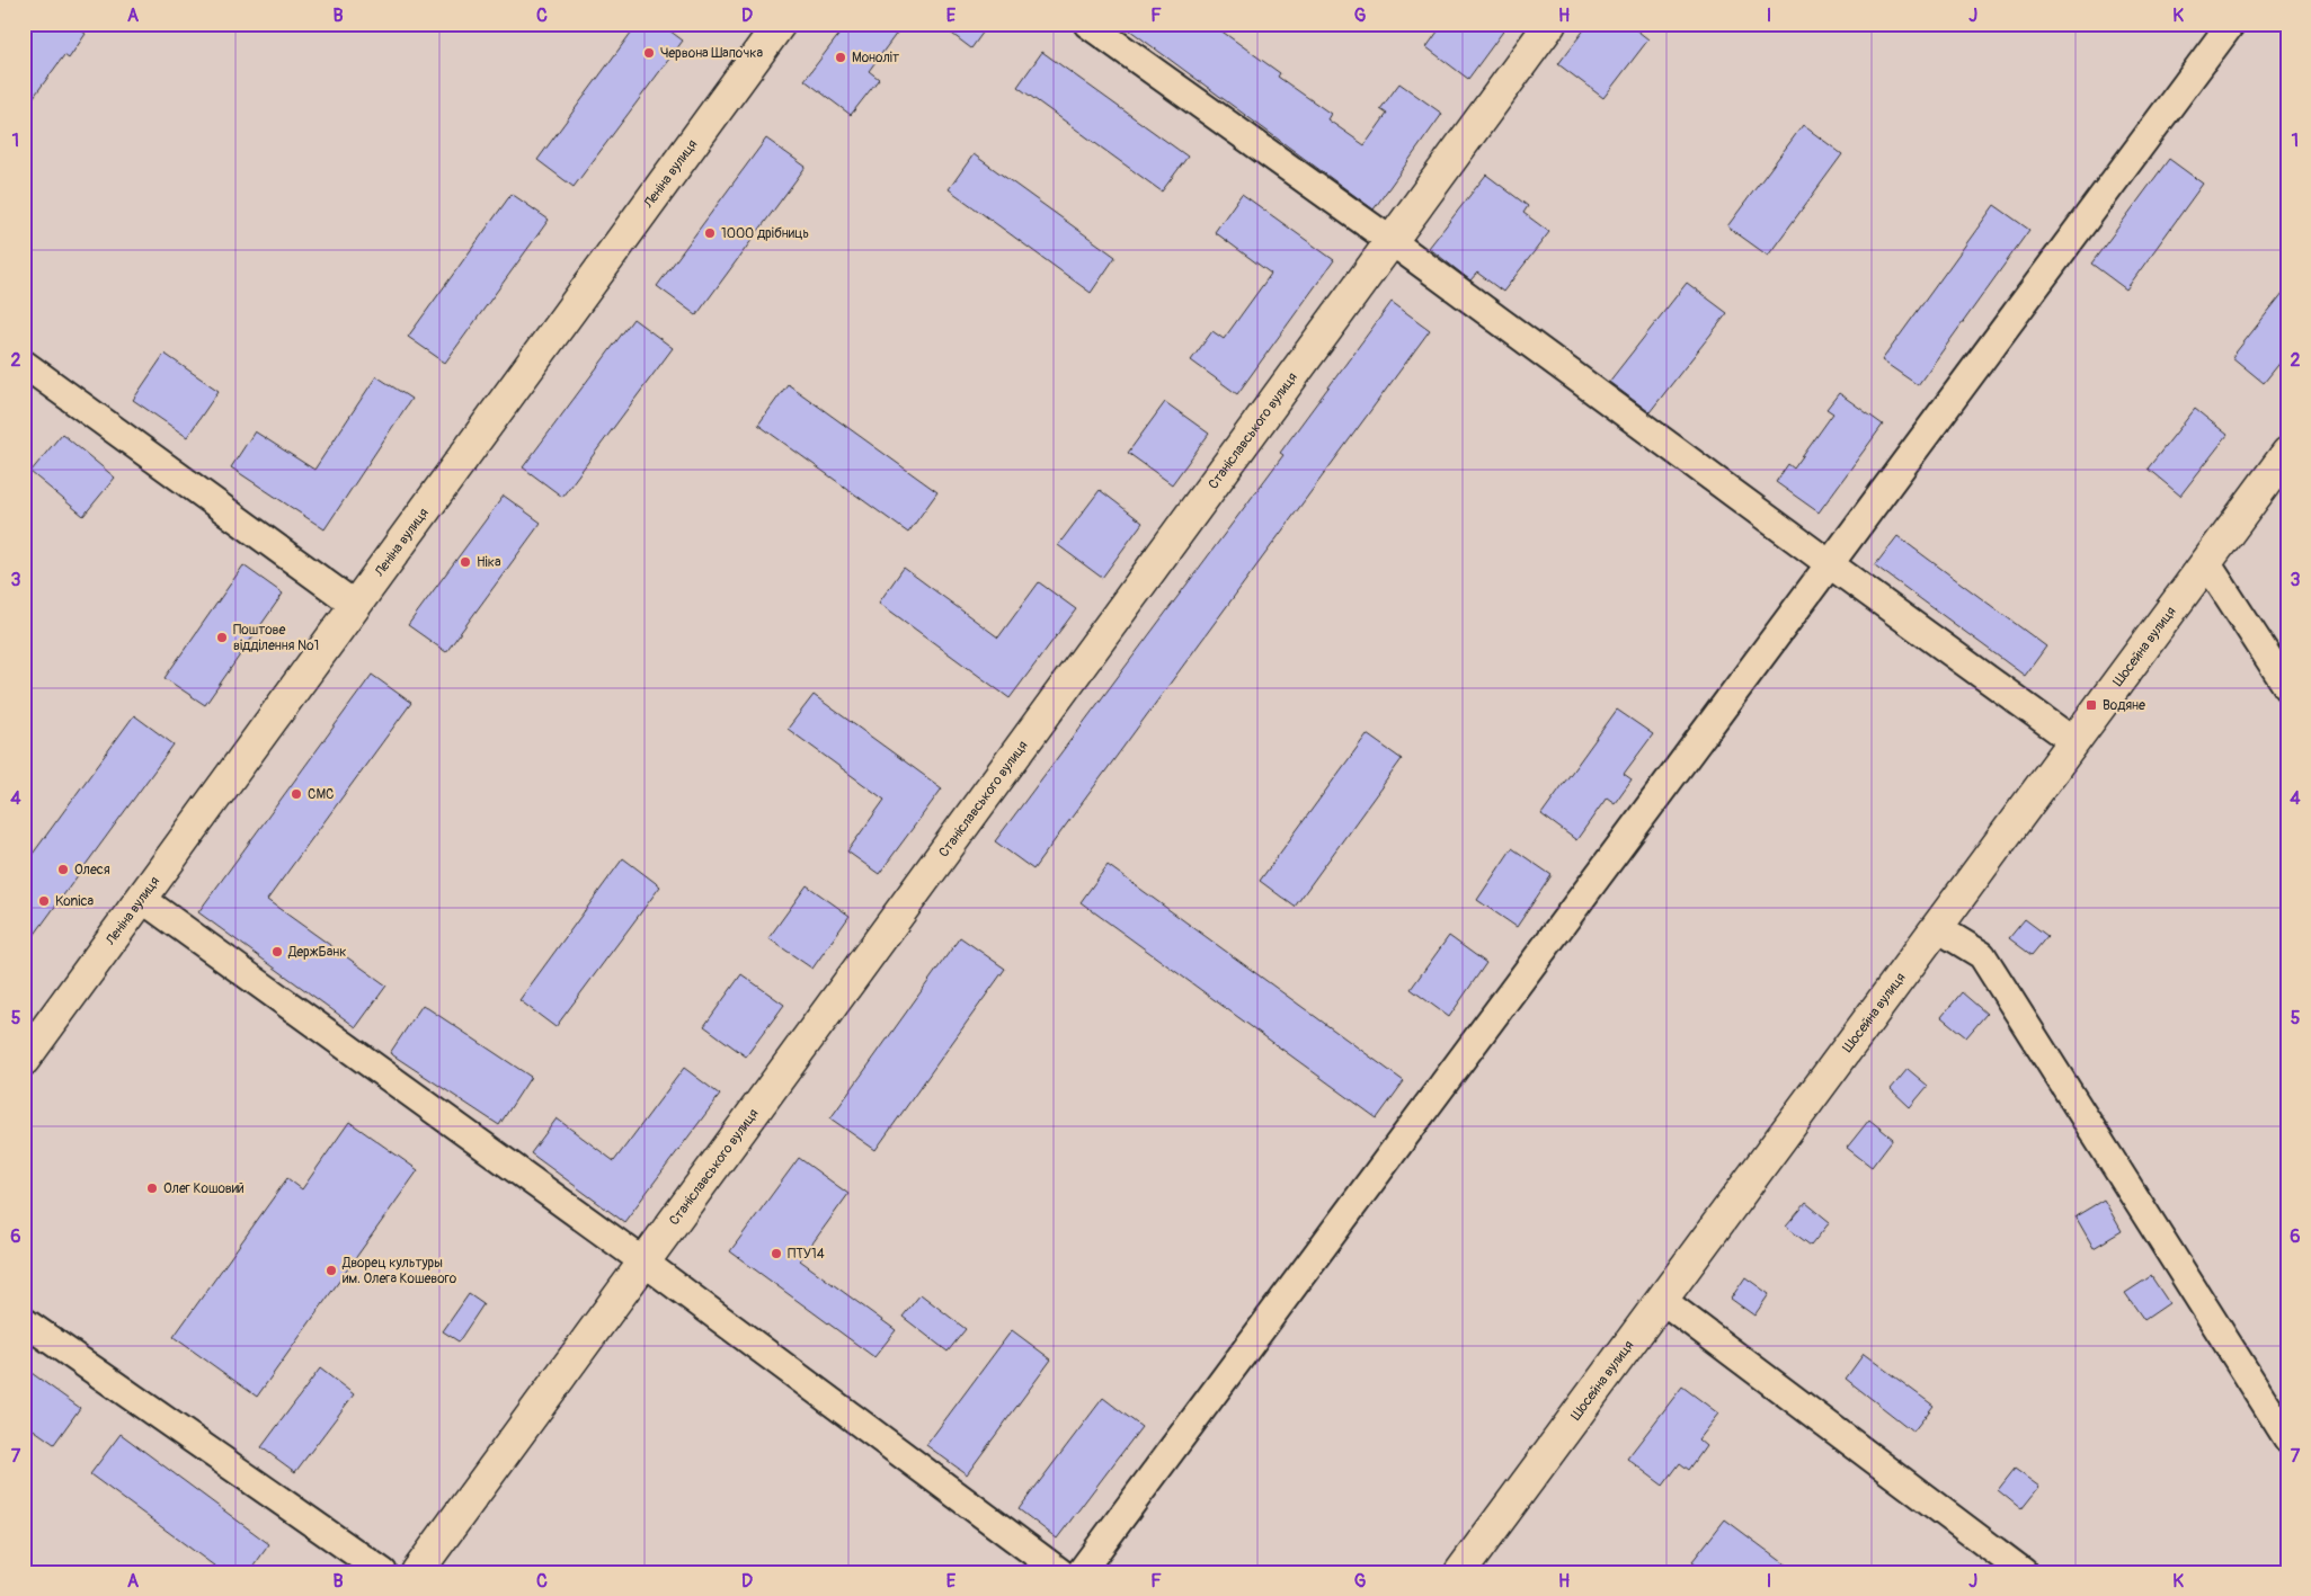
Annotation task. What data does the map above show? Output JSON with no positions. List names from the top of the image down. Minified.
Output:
{"streets":{"street":["Леніна вулиця","Станіславського вулиця","Шосейна вулиця"]},"places":{"other":["Червона Шапочка","Моноліт","1000 дрібниць","Ніка","Поштове відділення №1","СМС","Олеся","Konica","ДержБанк","Олег Кошовий","ПТУ14","Дворец культуры им. Олега Кошевого"],"transit":["Водяне"]},"grid":{"columns":["A","B","C","D","E","F","G","H","I","J","K"],"rows":["1","2","3","4","5","6","7"]}}
